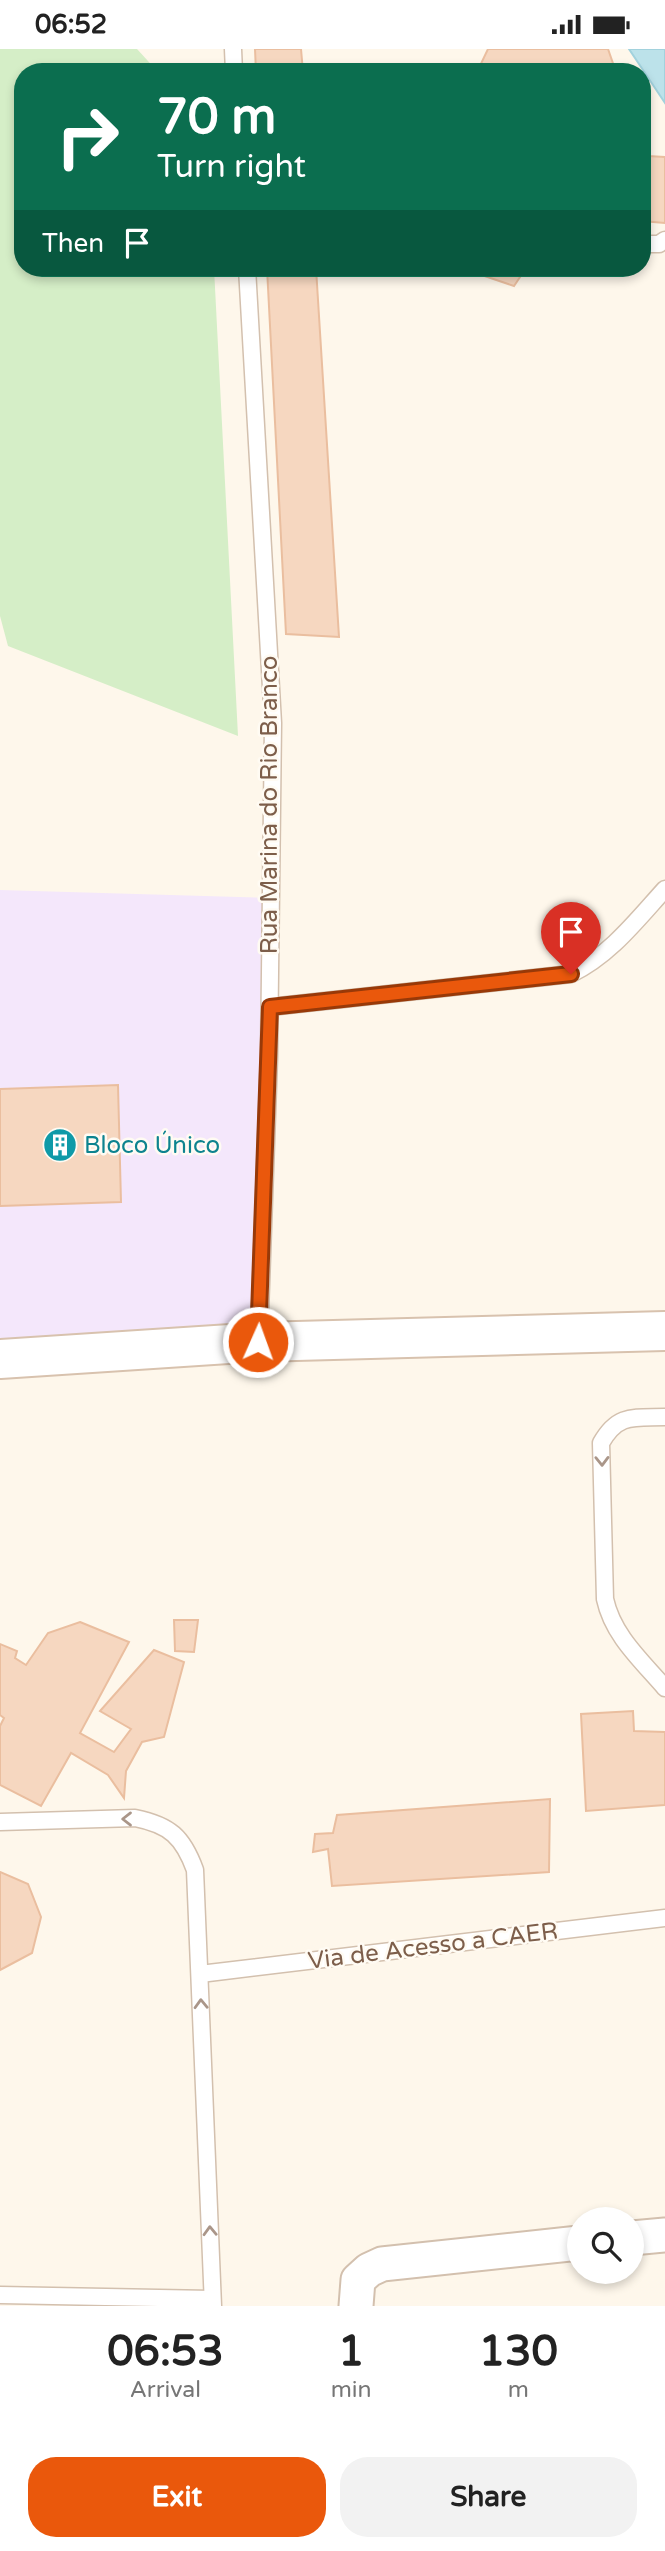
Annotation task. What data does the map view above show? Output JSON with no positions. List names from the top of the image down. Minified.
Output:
{"streets":{"lane":["Rua Marina do Rio Branco","Via de Acesso a CAER"]},"places":{"building":["Bloco Único"]},"page":{"status":"06:52","turn":["70 m","Turn right"],"then":"Then","eta":["06:53","Arrival","1","min","130","m"],"buttons":["Exit","Share"]}}
